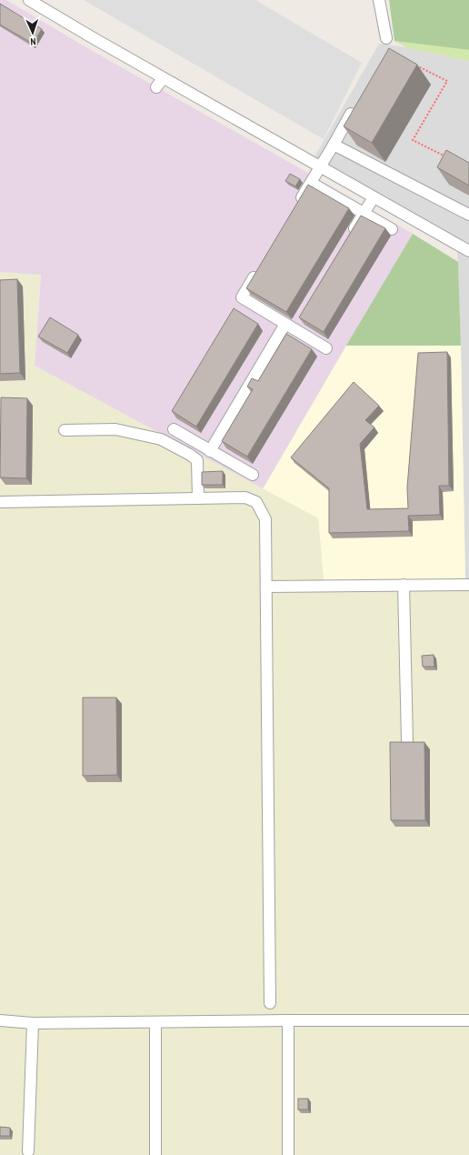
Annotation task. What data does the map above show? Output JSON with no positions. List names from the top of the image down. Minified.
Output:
{"north":"bottom"}
